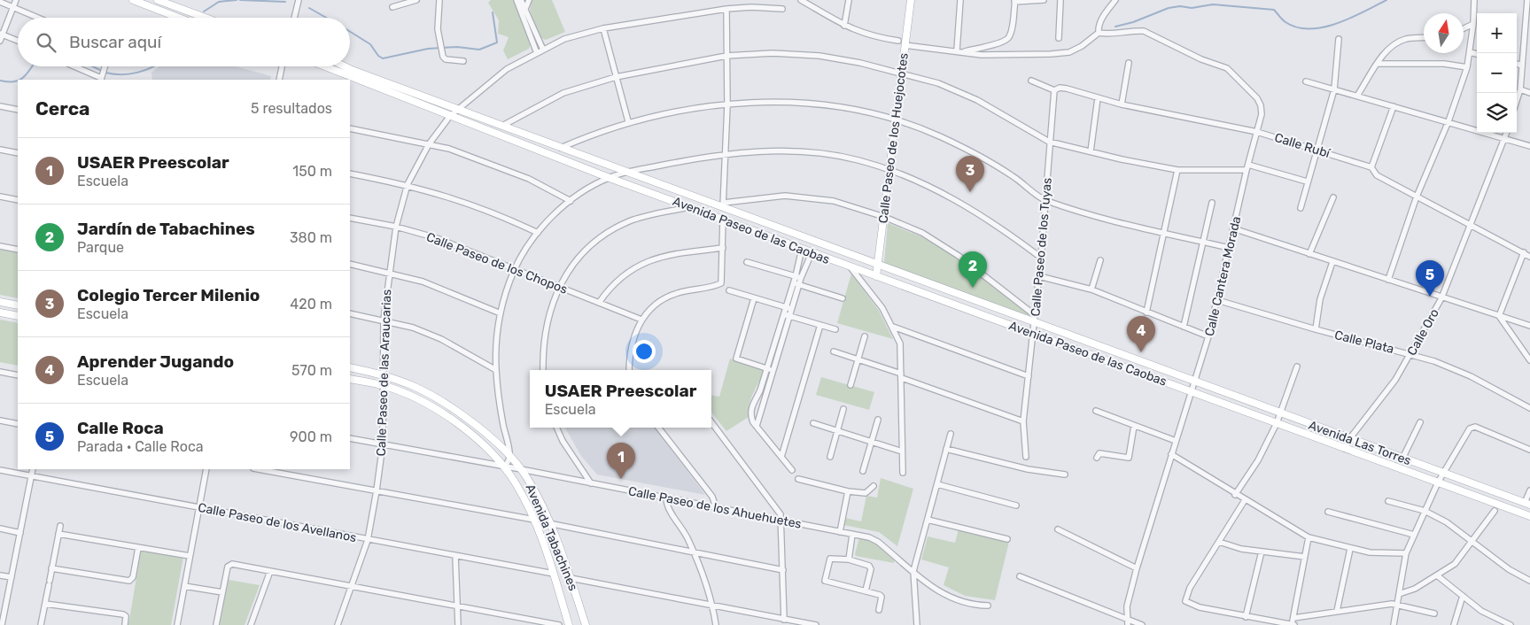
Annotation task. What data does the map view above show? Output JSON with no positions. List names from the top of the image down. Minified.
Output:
{"streets":{"main road":["Calle Paseo de los Huejocotes","Avenida Paseo de las Caobas","Avenida Las Torres","Avenida Tabachines"],"street":["Calle Rubí","Calle Paseo de los Tuyas","Calle Paseo de los Chopos","Calle Cantera Morada","Calle Oro","Calle Plata","Calle Paseo de las Araucarias","Calle Paseo de los Ahuehuetes","Calle Paseo de los Avellanos"]},"crossings":[["Calle Paseo de los Huejocotes","Avenida Paseo de las Caobas"],["Calle Rubí","Calle Paseo de los Tuyas"],["Calle Rubí","Calle Cantera Morada"],["Calle Rubí","Calle Oro"],["Avenida Paseo de las Caobas","Calle Paseo de los Tuyas"],["Avenida Paseo de las Caobas","Calle Cantera Morada"],["Avenida Paseo de las Caobas","Calle Paseo de las Araucarias"],["Avenida Paseo de las Caobas","Avenida Las Torres"],["Calle Paseo de los Chopos","Calle Paseo de las Araucarias"],["Calle Cantera Morada","Calle Plata"],["Calle Cantera Morada","Avenida Las Torres"],["Calle Oro","Calle Plata"],["Calle Oro","Avenida Las Torres"],["Calle Paseo de las Araucarias","Calle Paseo de los Ahuehuetes"],["Calle Paseo de las Araucarias","Calle Paseo de los Avellanos"],["Calle Paseo de las Araucarias","Avenida Tabachines"],["Calle Paseo de los Ahuehuetes","Avenida Tabachines"],["Calle Paseo de los Avellanos","Avenida Tabachines"]],"north":"top","page":{"map_buttons":["+","−"],"search":"Buscar aquí","heading":["Cerca","5 resultados"],"list":[{"mark":"1","name":"USAER Preescolar","note":"Escuela","value":"150 m"},{"mark":"2","name":"Jardín de Tabachines","note":"Parque","value":"380 m"},{"mark":"3","name":"Colegio Tercer Milenio","note":"Escuela","value":"420 m"},{"mark":"4","name":"Aprender Jugando","note":"Escuela","value":"570 m"},{"mark":"5","name":"Calle Roca","note":"Parada · Calle Roca","value":"900 m"}],"pins":["3","2","5","4","1"],"popup":["USAER Preescolar","Escuela"]}}
